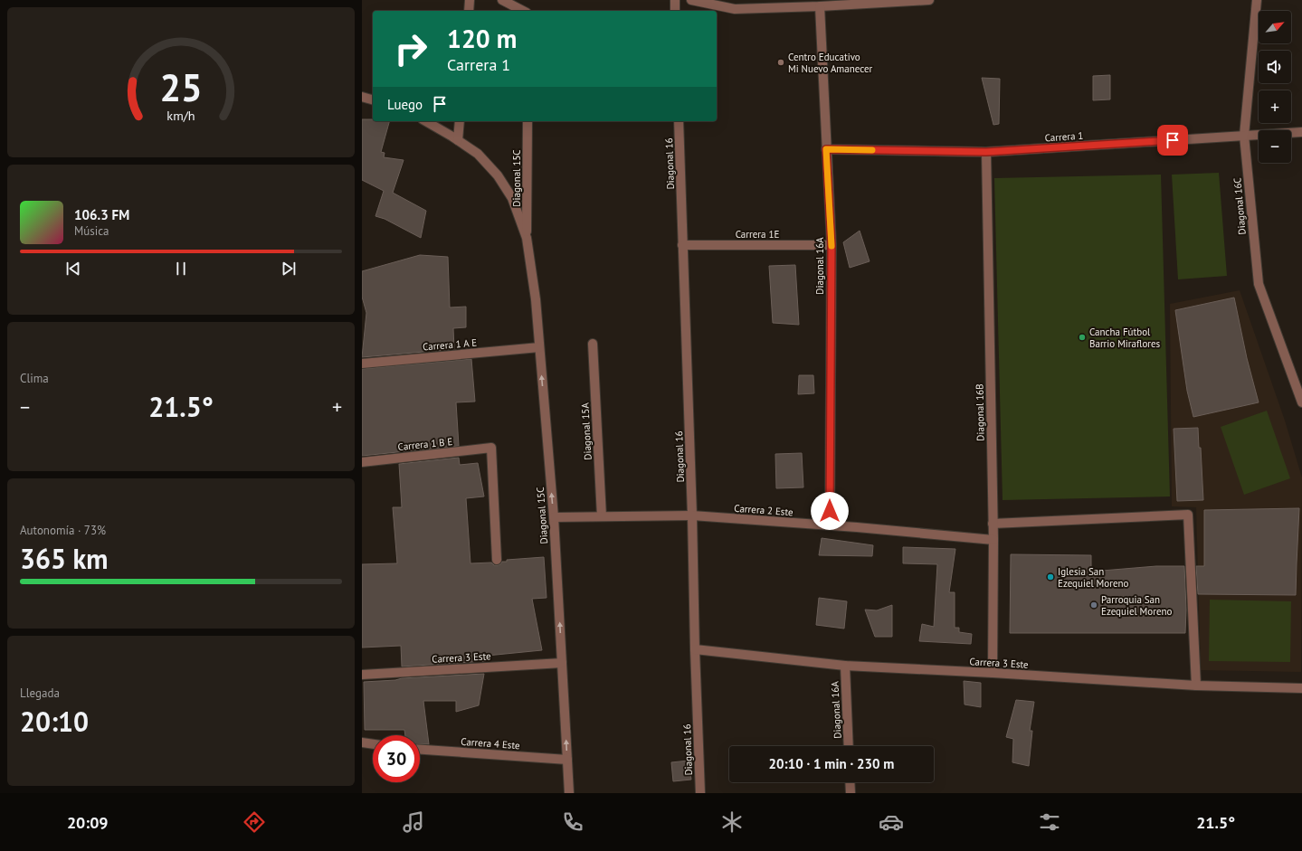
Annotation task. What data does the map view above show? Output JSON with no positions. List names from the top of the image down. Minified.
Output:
{"streets":{"street":["Carrera 1","Diagonal 16","Diagonal 15C","Diagonal 16C","Carrera 1E","Diagonal 16A","Carrera 1 A E","Diagonal 16B","Diagonal 15A","Carrera 1 B E","Carrera 2 Este","Carrera 3 Este","Carrera 4 Este"]},"crossings":[["Carrera 1","Diagonal 16C"],["Carrera 1","Diagonal 16A"],["Carrera 1","Diagonal 16B"],["Diagonal 16","Carrera 1E"],["Diagonal 16","Carrera 2 Este"],["Diagonal 16","Carrera 3 Este"],["Diagonal 15C","Carrera 1 A E"],["Diagonal 15C","Carrera 2 Este"],["Diagonal 15C","Carrera 3 Este"],["Diagonal 15C","Carrera 4 Este"],["Carrera 1E","Diagonal 16A"],["Diagonal 16A","Carrera 2 Este"],["Diagonal 16A","Carrera 3 Este"],["Diagonal 16B","Carrera 2 Este"],["Diagonal 16B","Carrera 3 Este"],["Diagonal 15A","Carrera 2 Este"]],"one_way":["Diagonal 15C"],"places":["Centro Educativo Mi Nuevo Amanecer","Cancha Fútbol Barrio Miraflores","Iglesia San Ezequiel Moreno","Parroquia San Ezequiel Moreno"],"north":"top right","page":{"map_buttons":["+","−"],"turn":["120 m","Carrera 1"],"then":"Luego","song":["106.3 FM","Música"],"tile":["Clima",["Autonomía · 73%","365 km"],["Llegada","20:10"]],"heat":["−","21.5°","+"],"limit":"30","trip":"20:10 · 1 min · 230 m","tabs":["20:09","21.5°"],"gauge":["25","km/h"]}}
